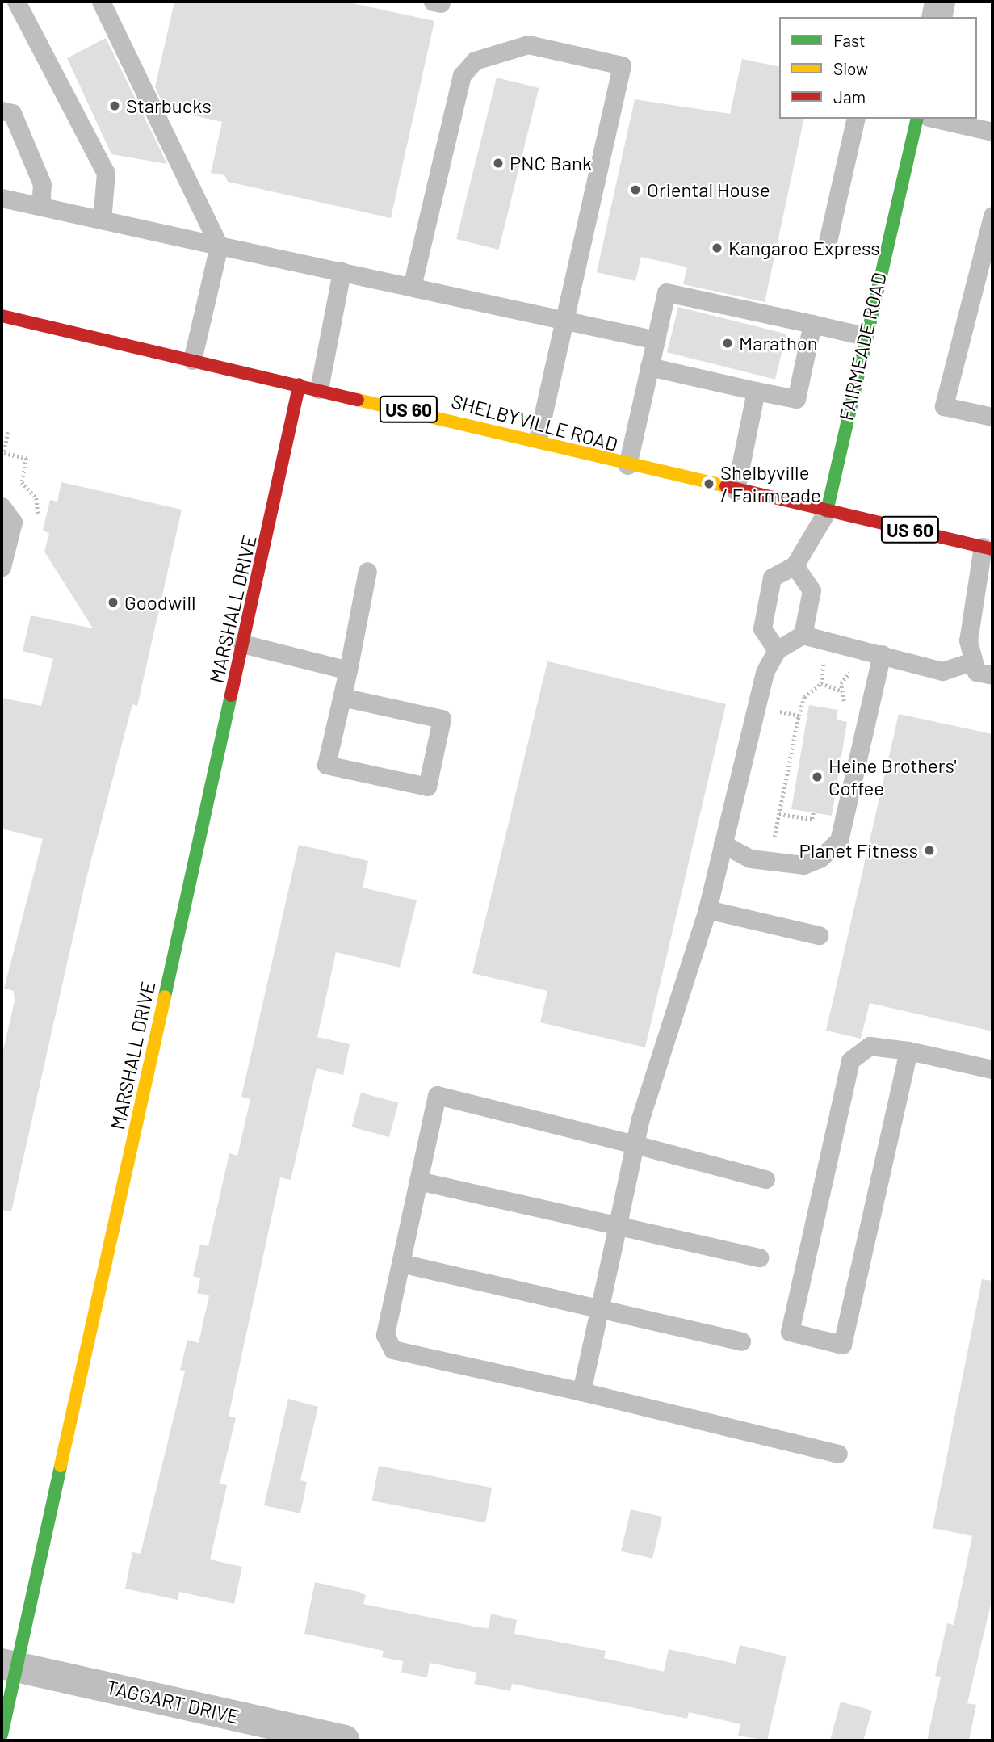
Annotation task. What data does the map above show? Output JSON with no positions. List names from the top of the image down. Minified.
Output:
{"streets":{"street":["FAIRMEADE ROAD","US 60","SHELBYVILLE ROAD","MARSHALL DRIVE","TAGGART DRIVE"]},"crossings":[["FAIRMEADE ROAD","SHELBYVILLE ROAD"],["SHELBYVILLE ROAD","MARSHALL DRIVE"],["MARSHALL DRIVE","TAGGART DRIVE"]],"places":["Starbucks","PNC Bank","Oriental House","Kangaroo Express","Marathon","Shelbyville / Fairmeade","Goodwill","Heine Brothers' Coffee","Planet Fitness"],"legend":["Fast","Slow","Jam"]}
